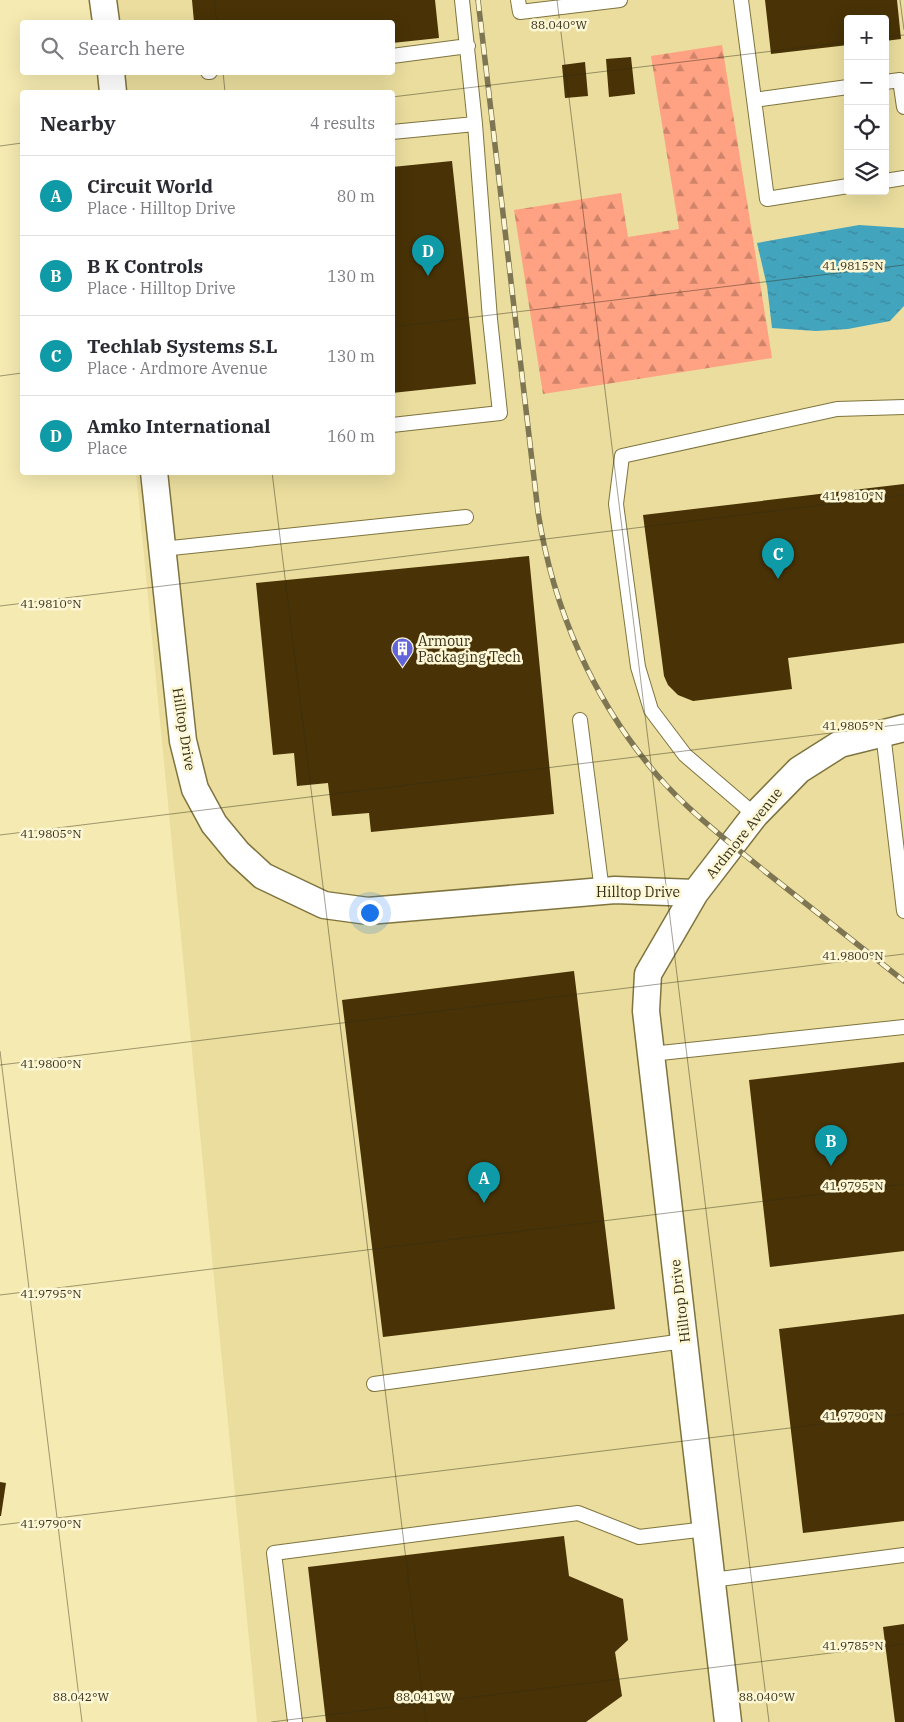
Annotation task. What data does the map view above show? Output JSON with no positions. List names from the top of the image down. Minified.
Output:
{"streets":{"street":["Hilltop Drive","Ardmore Avenue"]},"crossings":[["Hilltop Drive","Ardmore Avenue"]],"places":{"building":["Armour Packaging Tech"]},"page":{"map_buttons":["+","−"],"search":"Search here","heading":["Nearby","4 results"],"list":[{"mark":"A","name":"Circuit World","note":"Place · Hilltop Drive","value":"80 m"},{"mark":"B","name":"B K Controls","note":"Place · Hilltop Drive","value":"130 m"},{"mark":"C","name":"Techlab Systems S.L","note":"Place · Ardmore Avenue","value":"130 m"},{"mark":"D","name":"Amko International","note":"Place","value":"160 m"}],"pins":["D","C","B","A"]},"coordinates":["88.040°W","41.9815°N","41.9810°N","41.9805°N","41.9800°N","41.9795°N","41.9790°N","41.9785°N","88.042°W","88.041°W"]}
